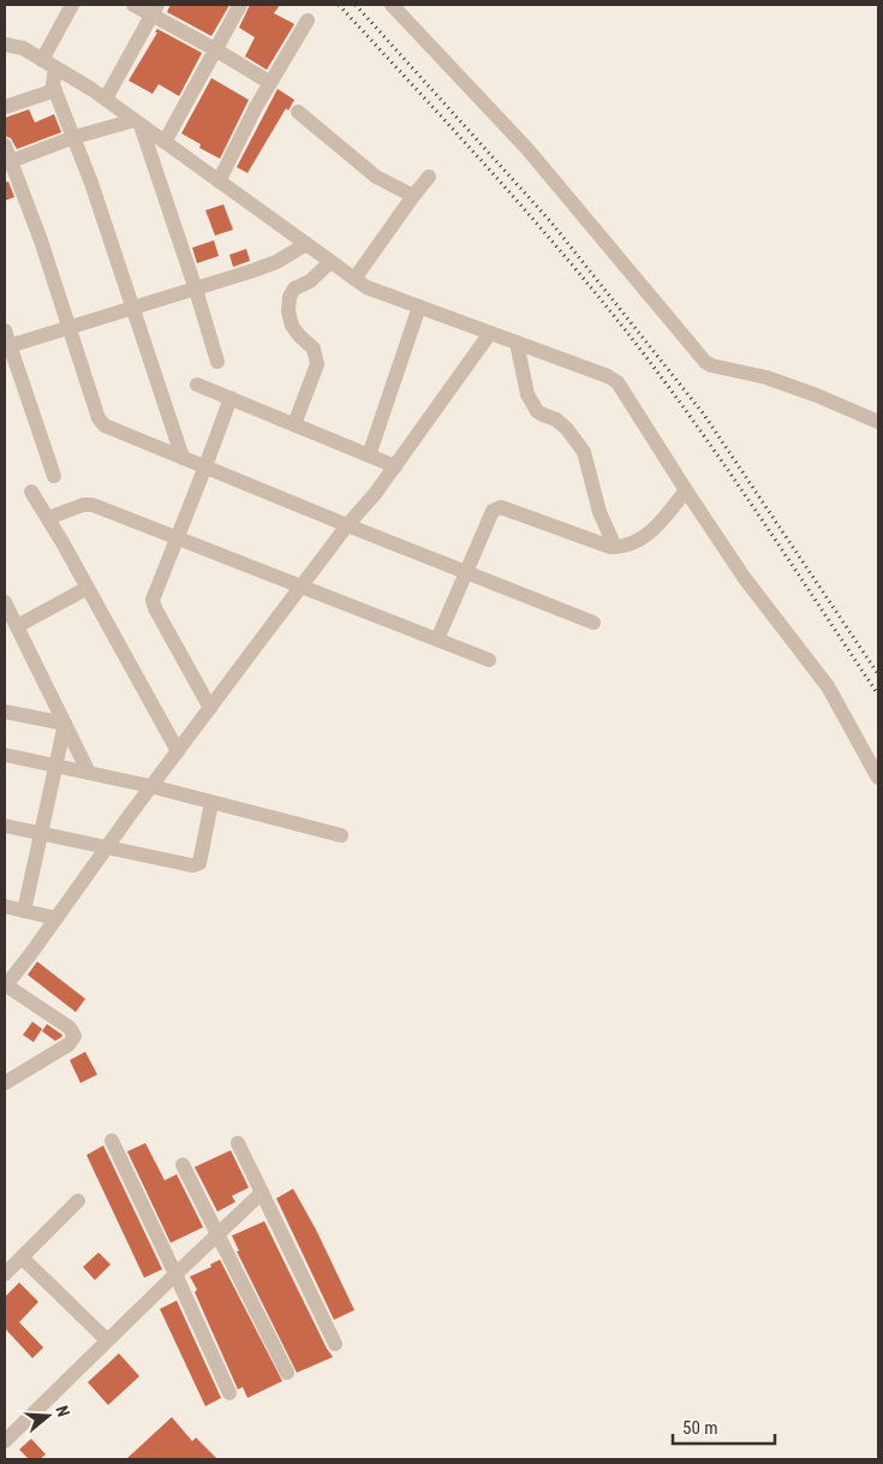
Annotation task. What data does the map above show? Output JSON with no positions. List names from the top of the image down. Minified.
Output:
{"scale_bar":"50 m","north":"right"}
